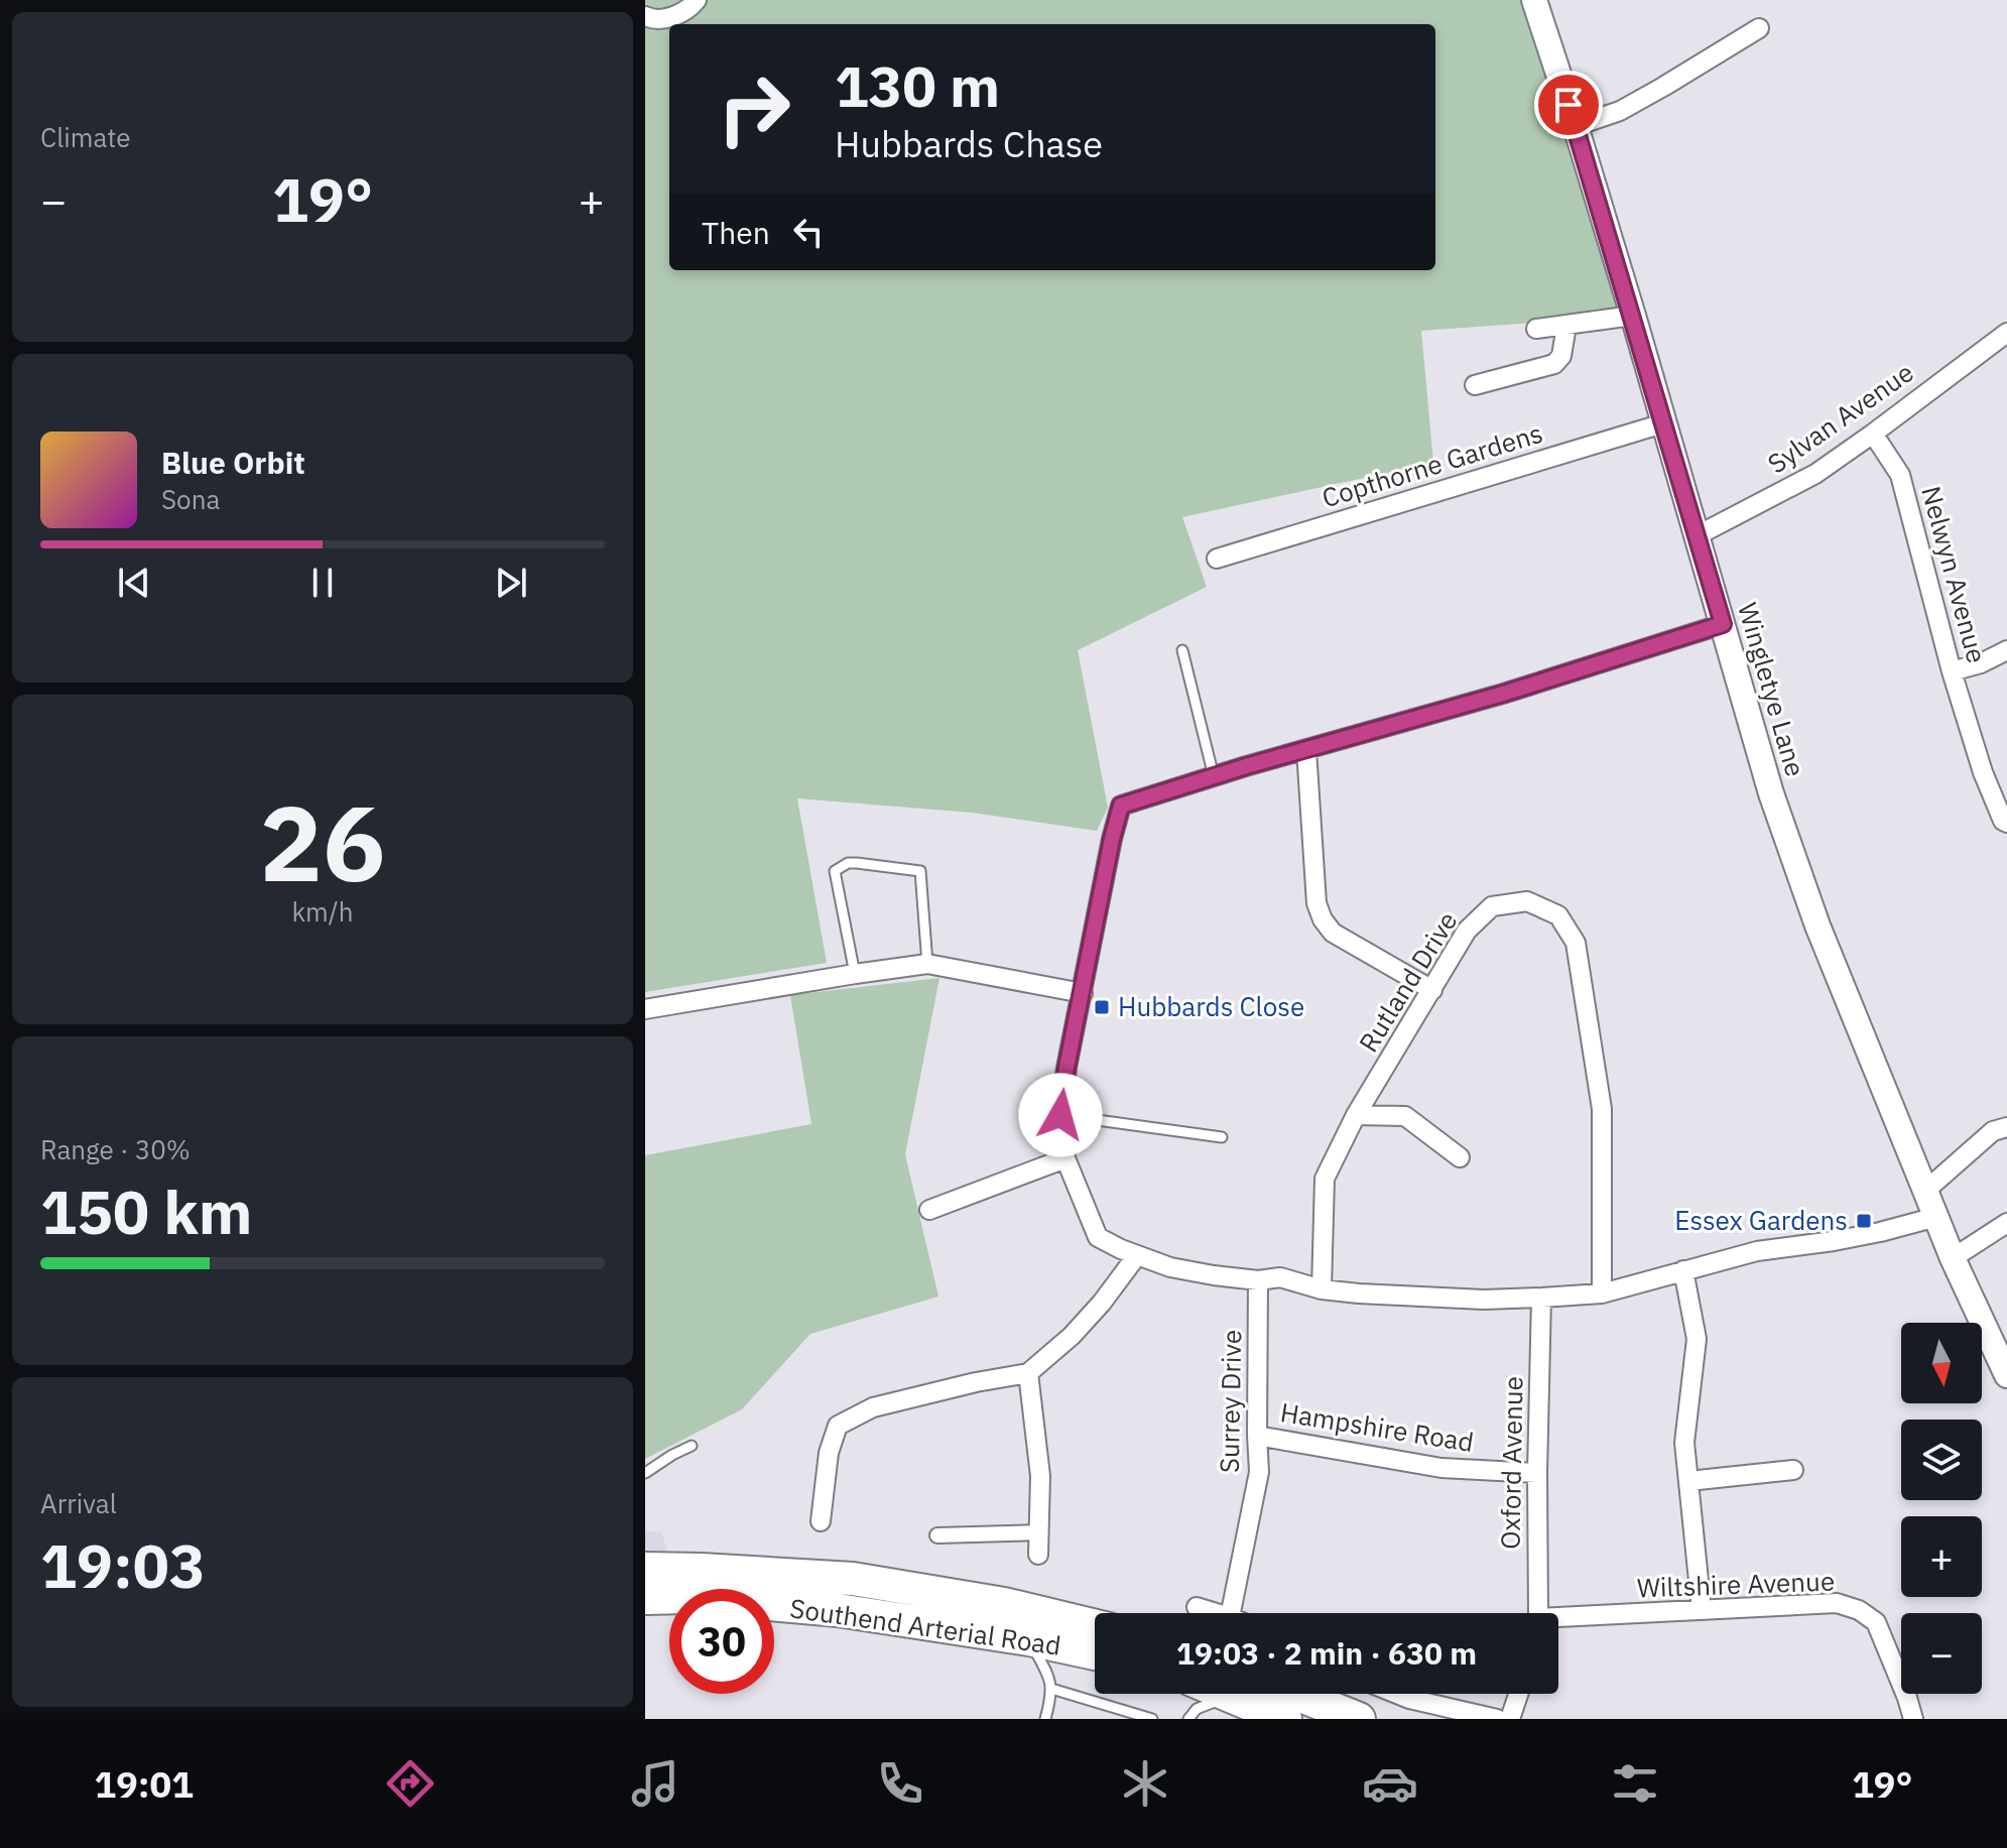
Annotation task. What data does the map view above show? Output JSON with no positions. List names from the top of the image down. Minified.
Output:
{"streets":{"highway":["Southend Arterial Road"],"street":["Sylvan Avenue","Copthorne Gardens","Nelwyn Avenue","Wingletye Lane","Rutland Drive","Surrey Drive","Hampshire Road","Oxford Avenue","Wiltshire Avenue"]},"crossings":[["Sylvan Avenue","Nelwyn Avenue"],["Sylvan Avenue","Wingletye Lane"],["Copthorne Gardens","Wingletye Lane"],["Surrey Drive","Hampshire Road"],["Hampshire Road","Oxford Avenue"]],"places":{"transit":["Hubbards Close","Essex Gardens"]},"north":"bottom","page":{"tile":["Climate",["26","km/h"],["Range · 30%","150 km"],["Arrival","19:03"]],"turn":["130 m","Hubbards Chase"],"heat":["−","19°","+"],"then":"Then","song":["Blue Orbit","Sona"],"map_buttons":["+","−"],"limit":"30","trip":"19:03 · 2 min · 630 m","tabs":["19:01","19°"]}}
